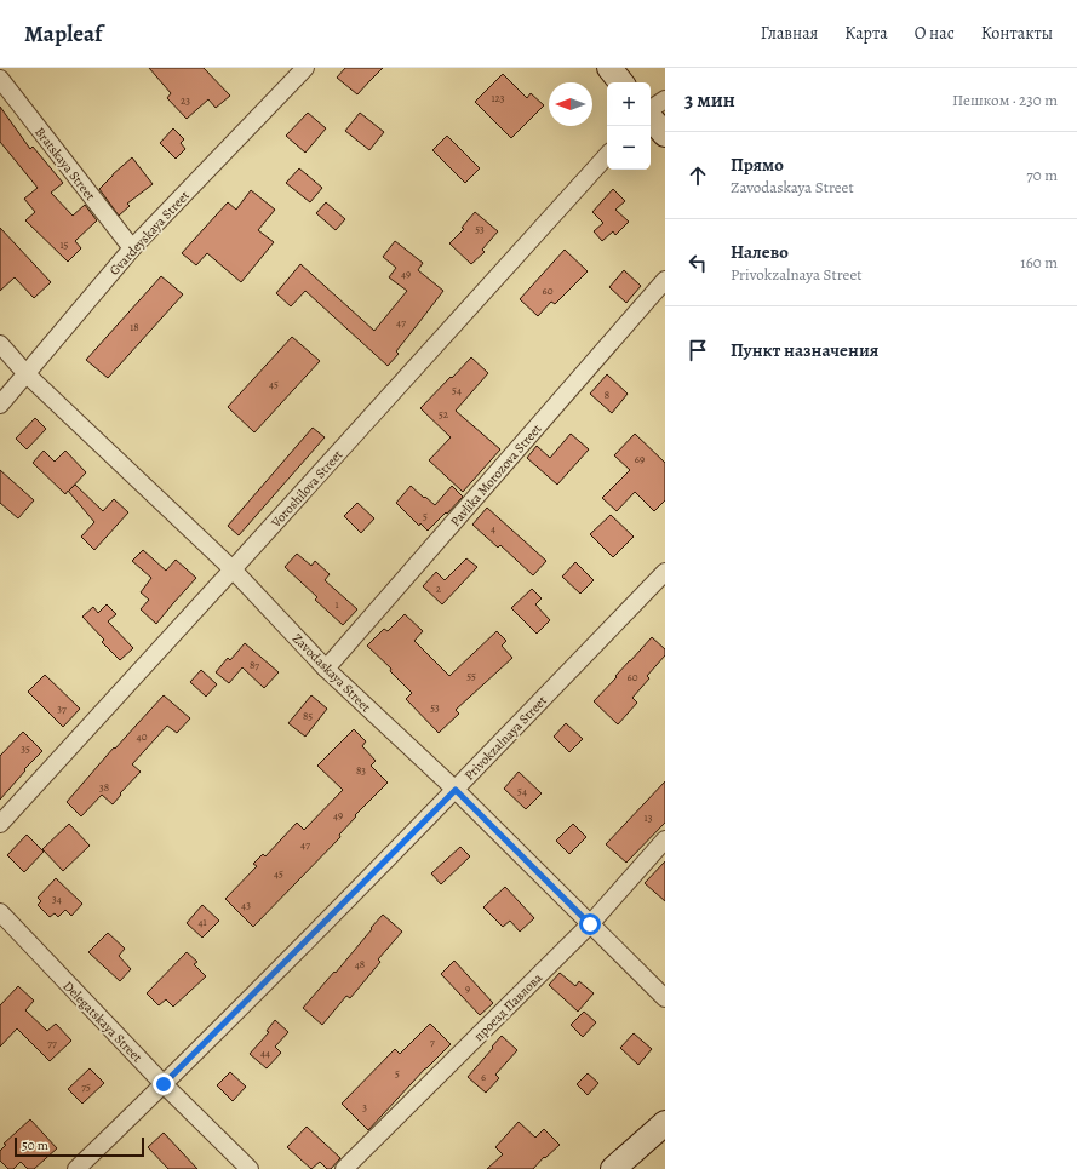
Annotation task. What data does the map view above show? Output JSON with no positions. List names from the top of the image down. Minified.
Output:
{"streets":{"street":["Bratskaya Street","Gvardeyskaya Street","Pavlika Morozova Street","Voroshilova Street","Zavodaskaya Street","Privokzalnaya Street","проезд Павлова","Delegatskaya Street"]},"crossings":[["Bratskaya Street","Gvardeyskaya Street"],["Gvardeyskaya Street","Zavodaskaya Street"],["Pavlika Morozova Street","Zavodaskaya Street"],["Voroshilova Street","Zavodaskaya Street"],["Zavodaskaya Street","Privokzalnaya Street"],["Zavodaskaya Street","проезд Павлова"],["Privokzalnaya Street","Delegatskaya Street"]],"house_numbers":["123","23","53","15","49","60","47","18","45","54","8","52","69","5","4","2","1","87","55","60","53","37","85","40","35","83","38","54","49","13","47","45","34","43","41","48","9","7","77","44","5","6","75","3"],"scale_bar":"50 m","north":"left","page":{"header":"Mapleaf","nav":["Главная","Карта","О нас","Контакты"],"heading":["3 мин","Пешком · 230 m"],"map_buttons":["+","−"],"list":[["Прямо","Zavodaskaya Street","70 m"],["Налево","Privokzalnaya Street","160 m"],"Пункт назначения"],"scale":"50 m"}}
